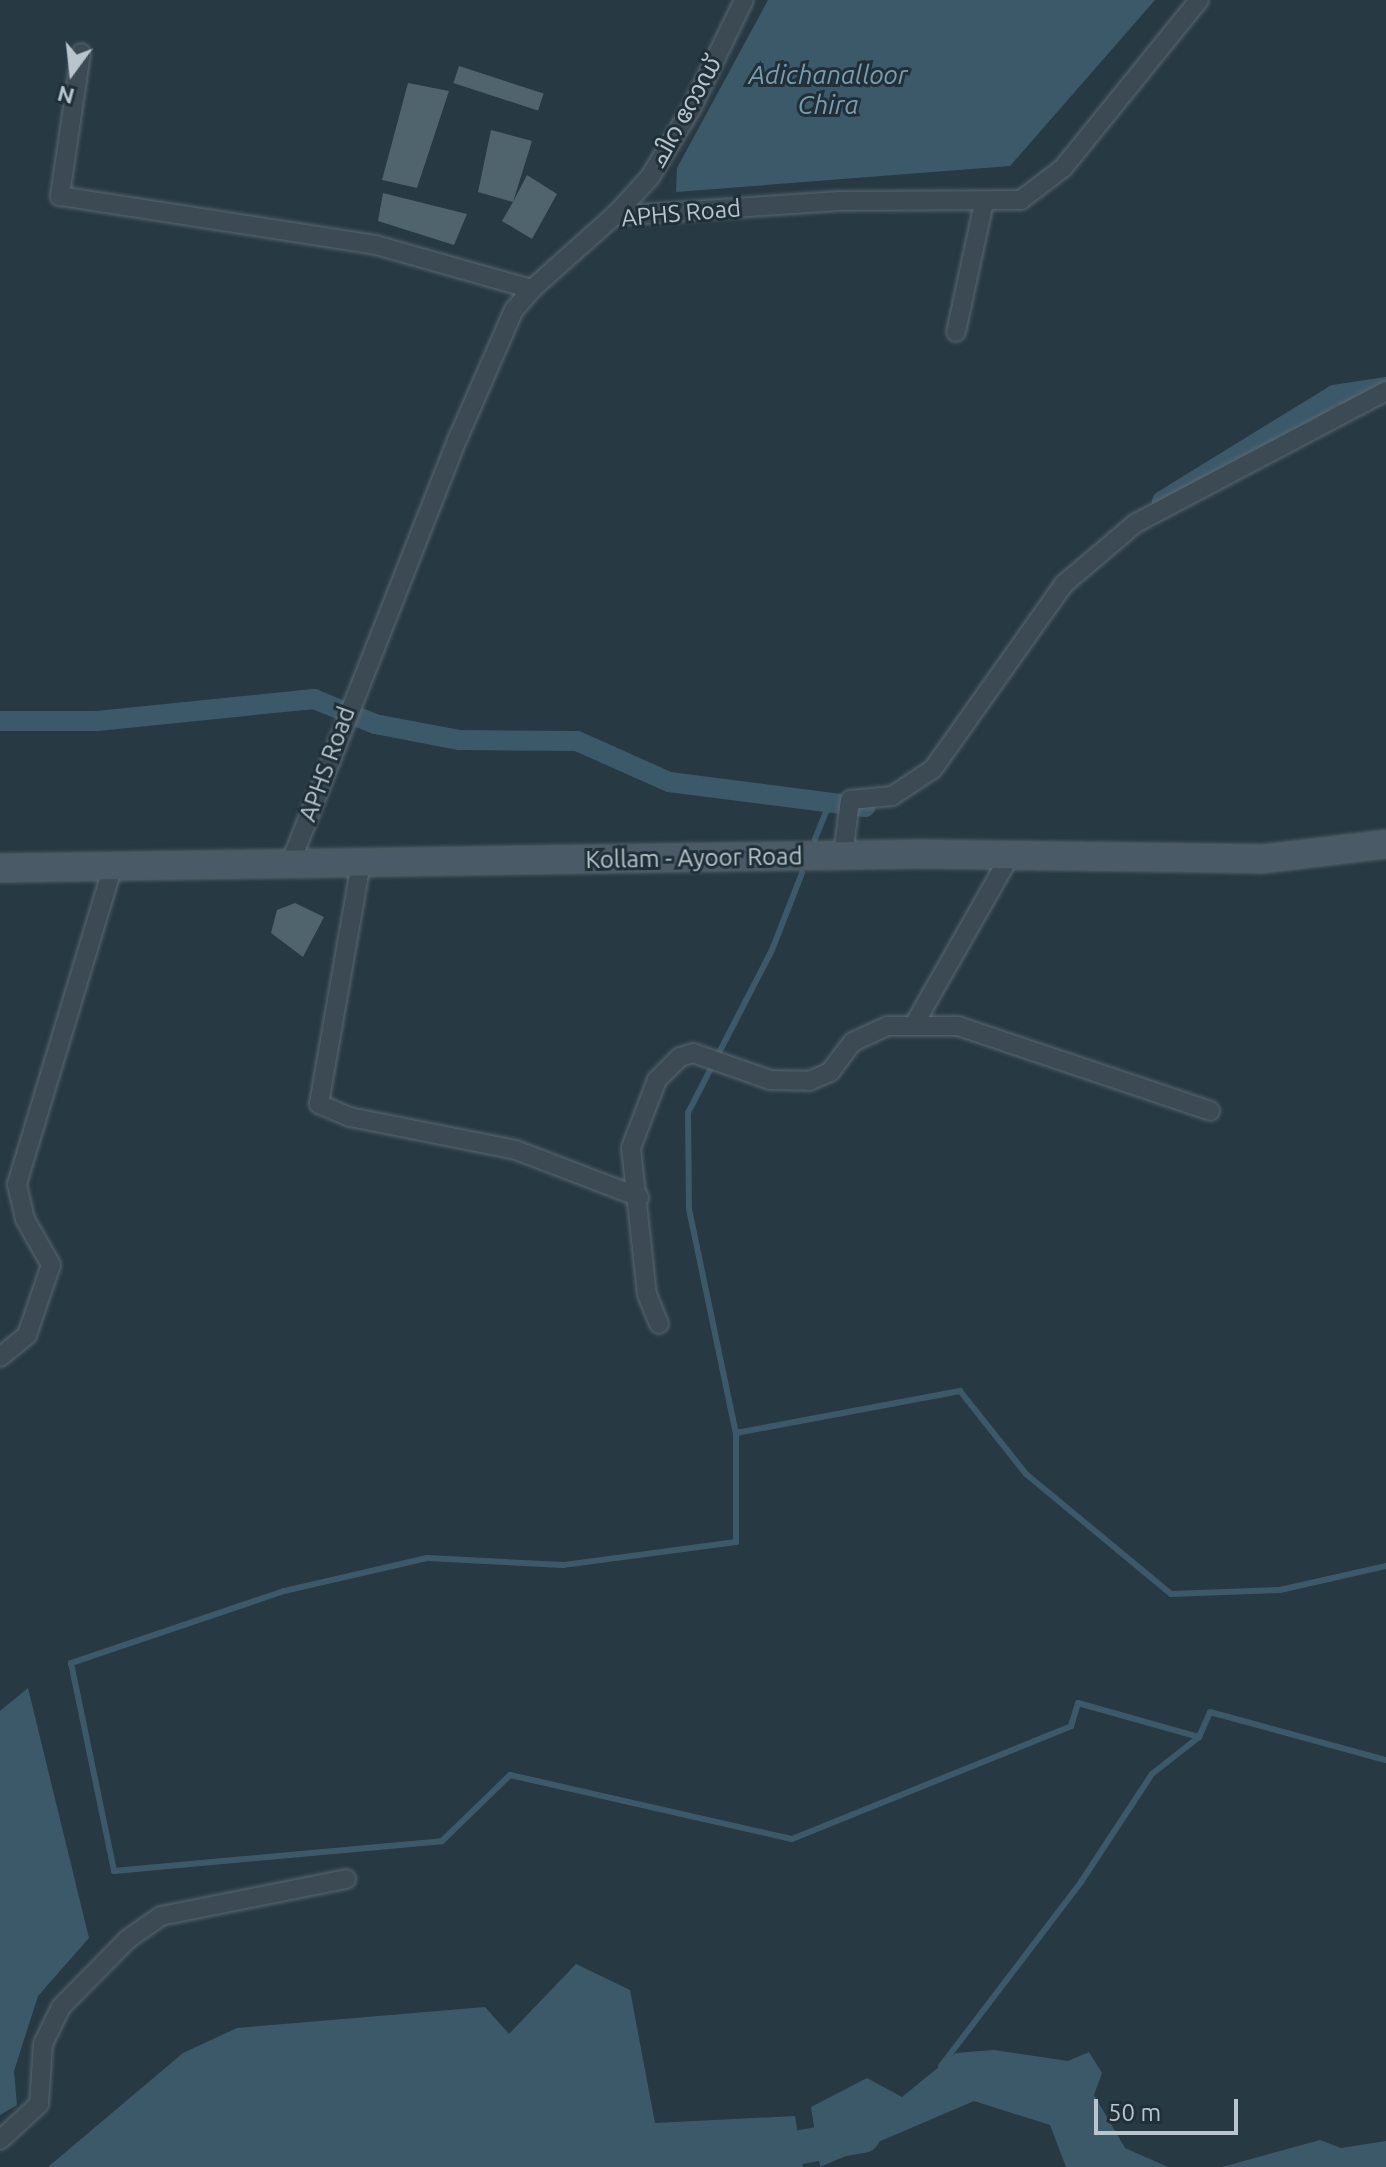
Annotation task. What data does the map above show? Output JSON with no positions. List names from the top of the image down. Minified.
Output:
{"streets":{"main road":["Kollam - Ayoor Road"],"street":["ചിറ റോഡ്","APHS Road"]},"crossings":[["ചിറ റോഡ്","APHS Road"],["APHS Road","Kollam - Ayoor Road"]],"water":["Adichanalloor Chira"],"scale_bar":"50 m","north":"bottom"}
